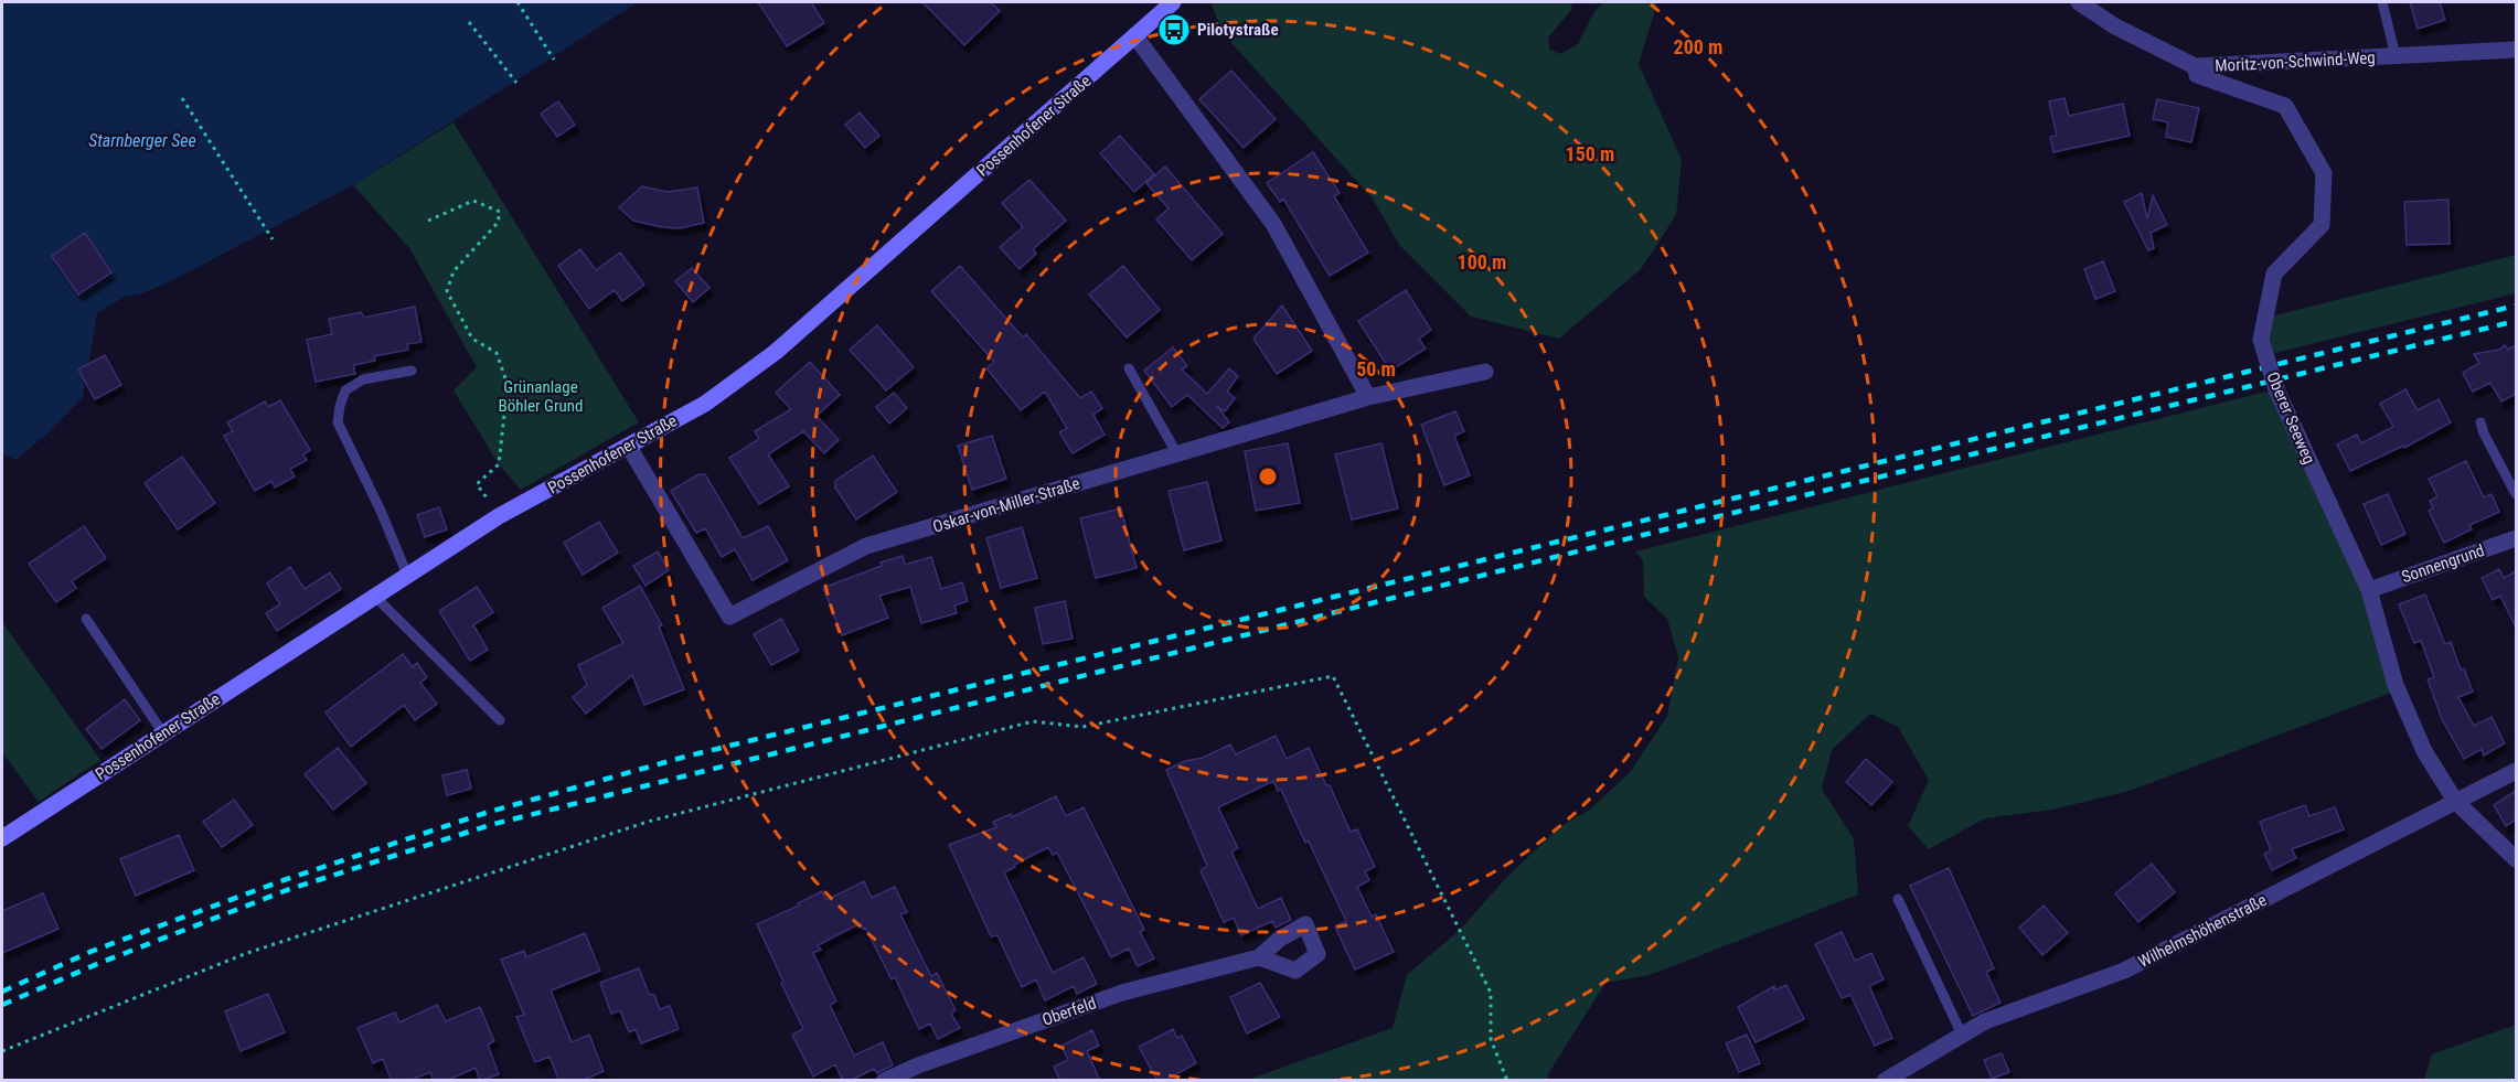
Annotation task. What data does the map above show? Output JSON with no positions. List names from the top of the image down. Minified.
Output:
{"streets":{"main road":["Possenhofener Straße"],"street":["Moritz-von-Schwind-Weg","Oberer Seeweg","Oskar-von-Miller-Straße","Sonnengrund","Wilhelmshöhenstraße","Oberfeld"]},"crossings":[["Moritz-von-Schwind-Weg","Oberer Seeweg"],["Possenhofener Straße","Oskar-von-Miller-Straße"],["Oberer Seeweg","Sonnengrund"],["Oberer Seeweg","Wilhelmshöhenstraße"]],"water":["Starnberger See"],"parks":["Grünanlage Böhler Grund"],"places":{"bus stop":["Pilotystraße"]},"rings":["200 m","150 m","100 m","50 m"]}
